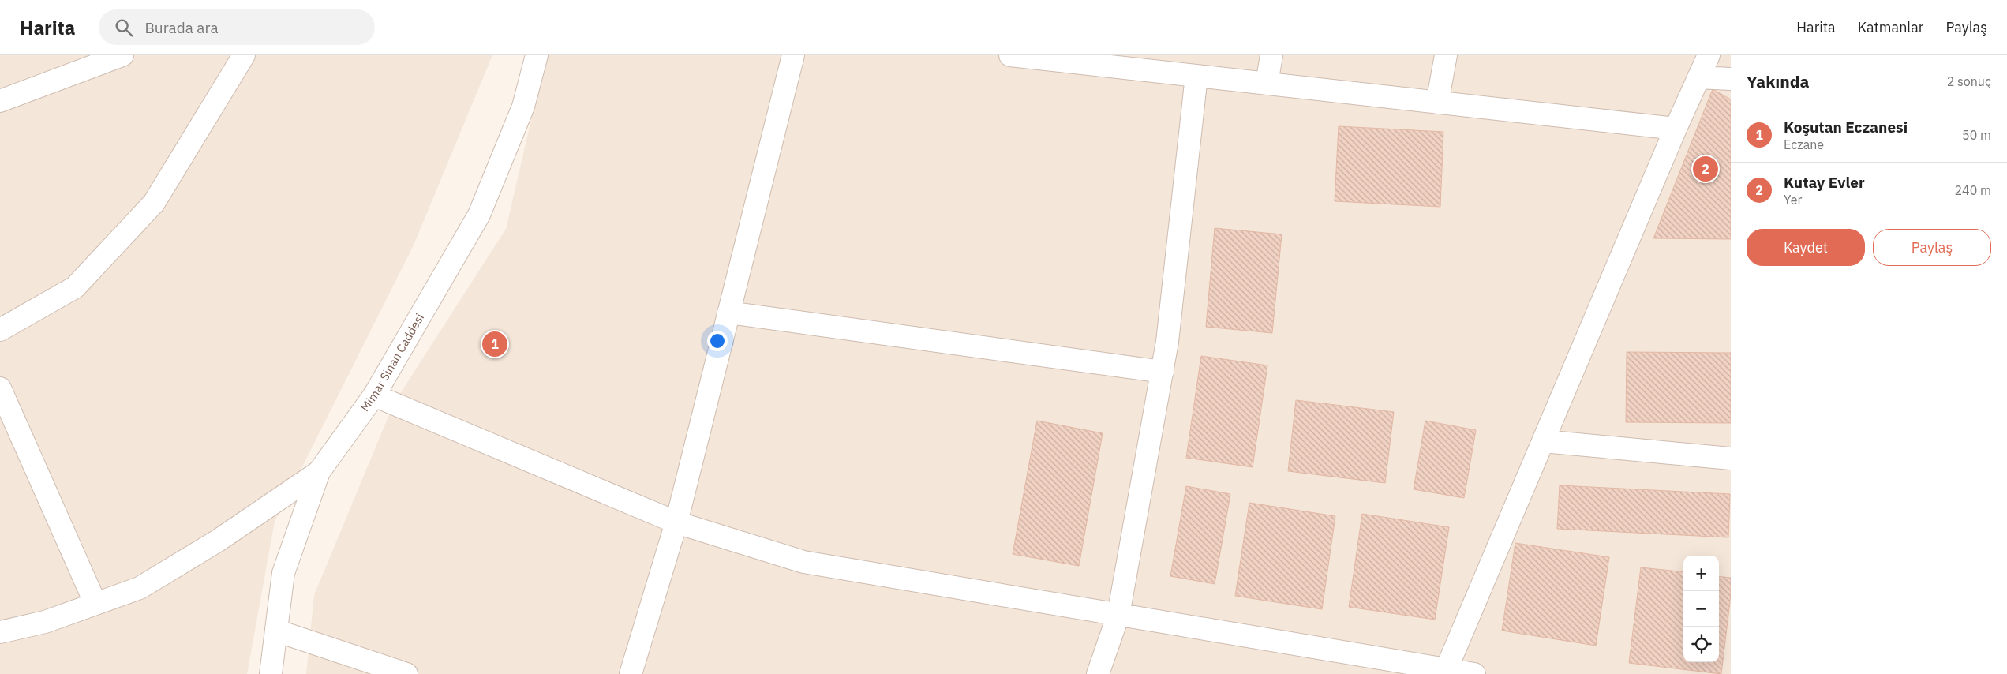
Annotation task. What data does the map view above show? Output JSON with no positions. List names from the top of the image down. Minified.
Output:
{"streets":{"street":["Mimar Sinan Caddesi"]},"page":{"header":"Harita","search":"Burada ara","nav":["Harita","Katmanlar","Paylaş"],"heading":["Yakında","2 sonuç"],"list":[{"mark":"1","name":"Koşutan Eczanesi","note":"Eczane","value":"50 m"},{"mark":"2","name":"Kutay Evler","note":"Yer","value":"240 m"}],"pins":["2","1"],"buttons":["Kaydet","Paylaş"],"map_buttons":["+","−"]}}
